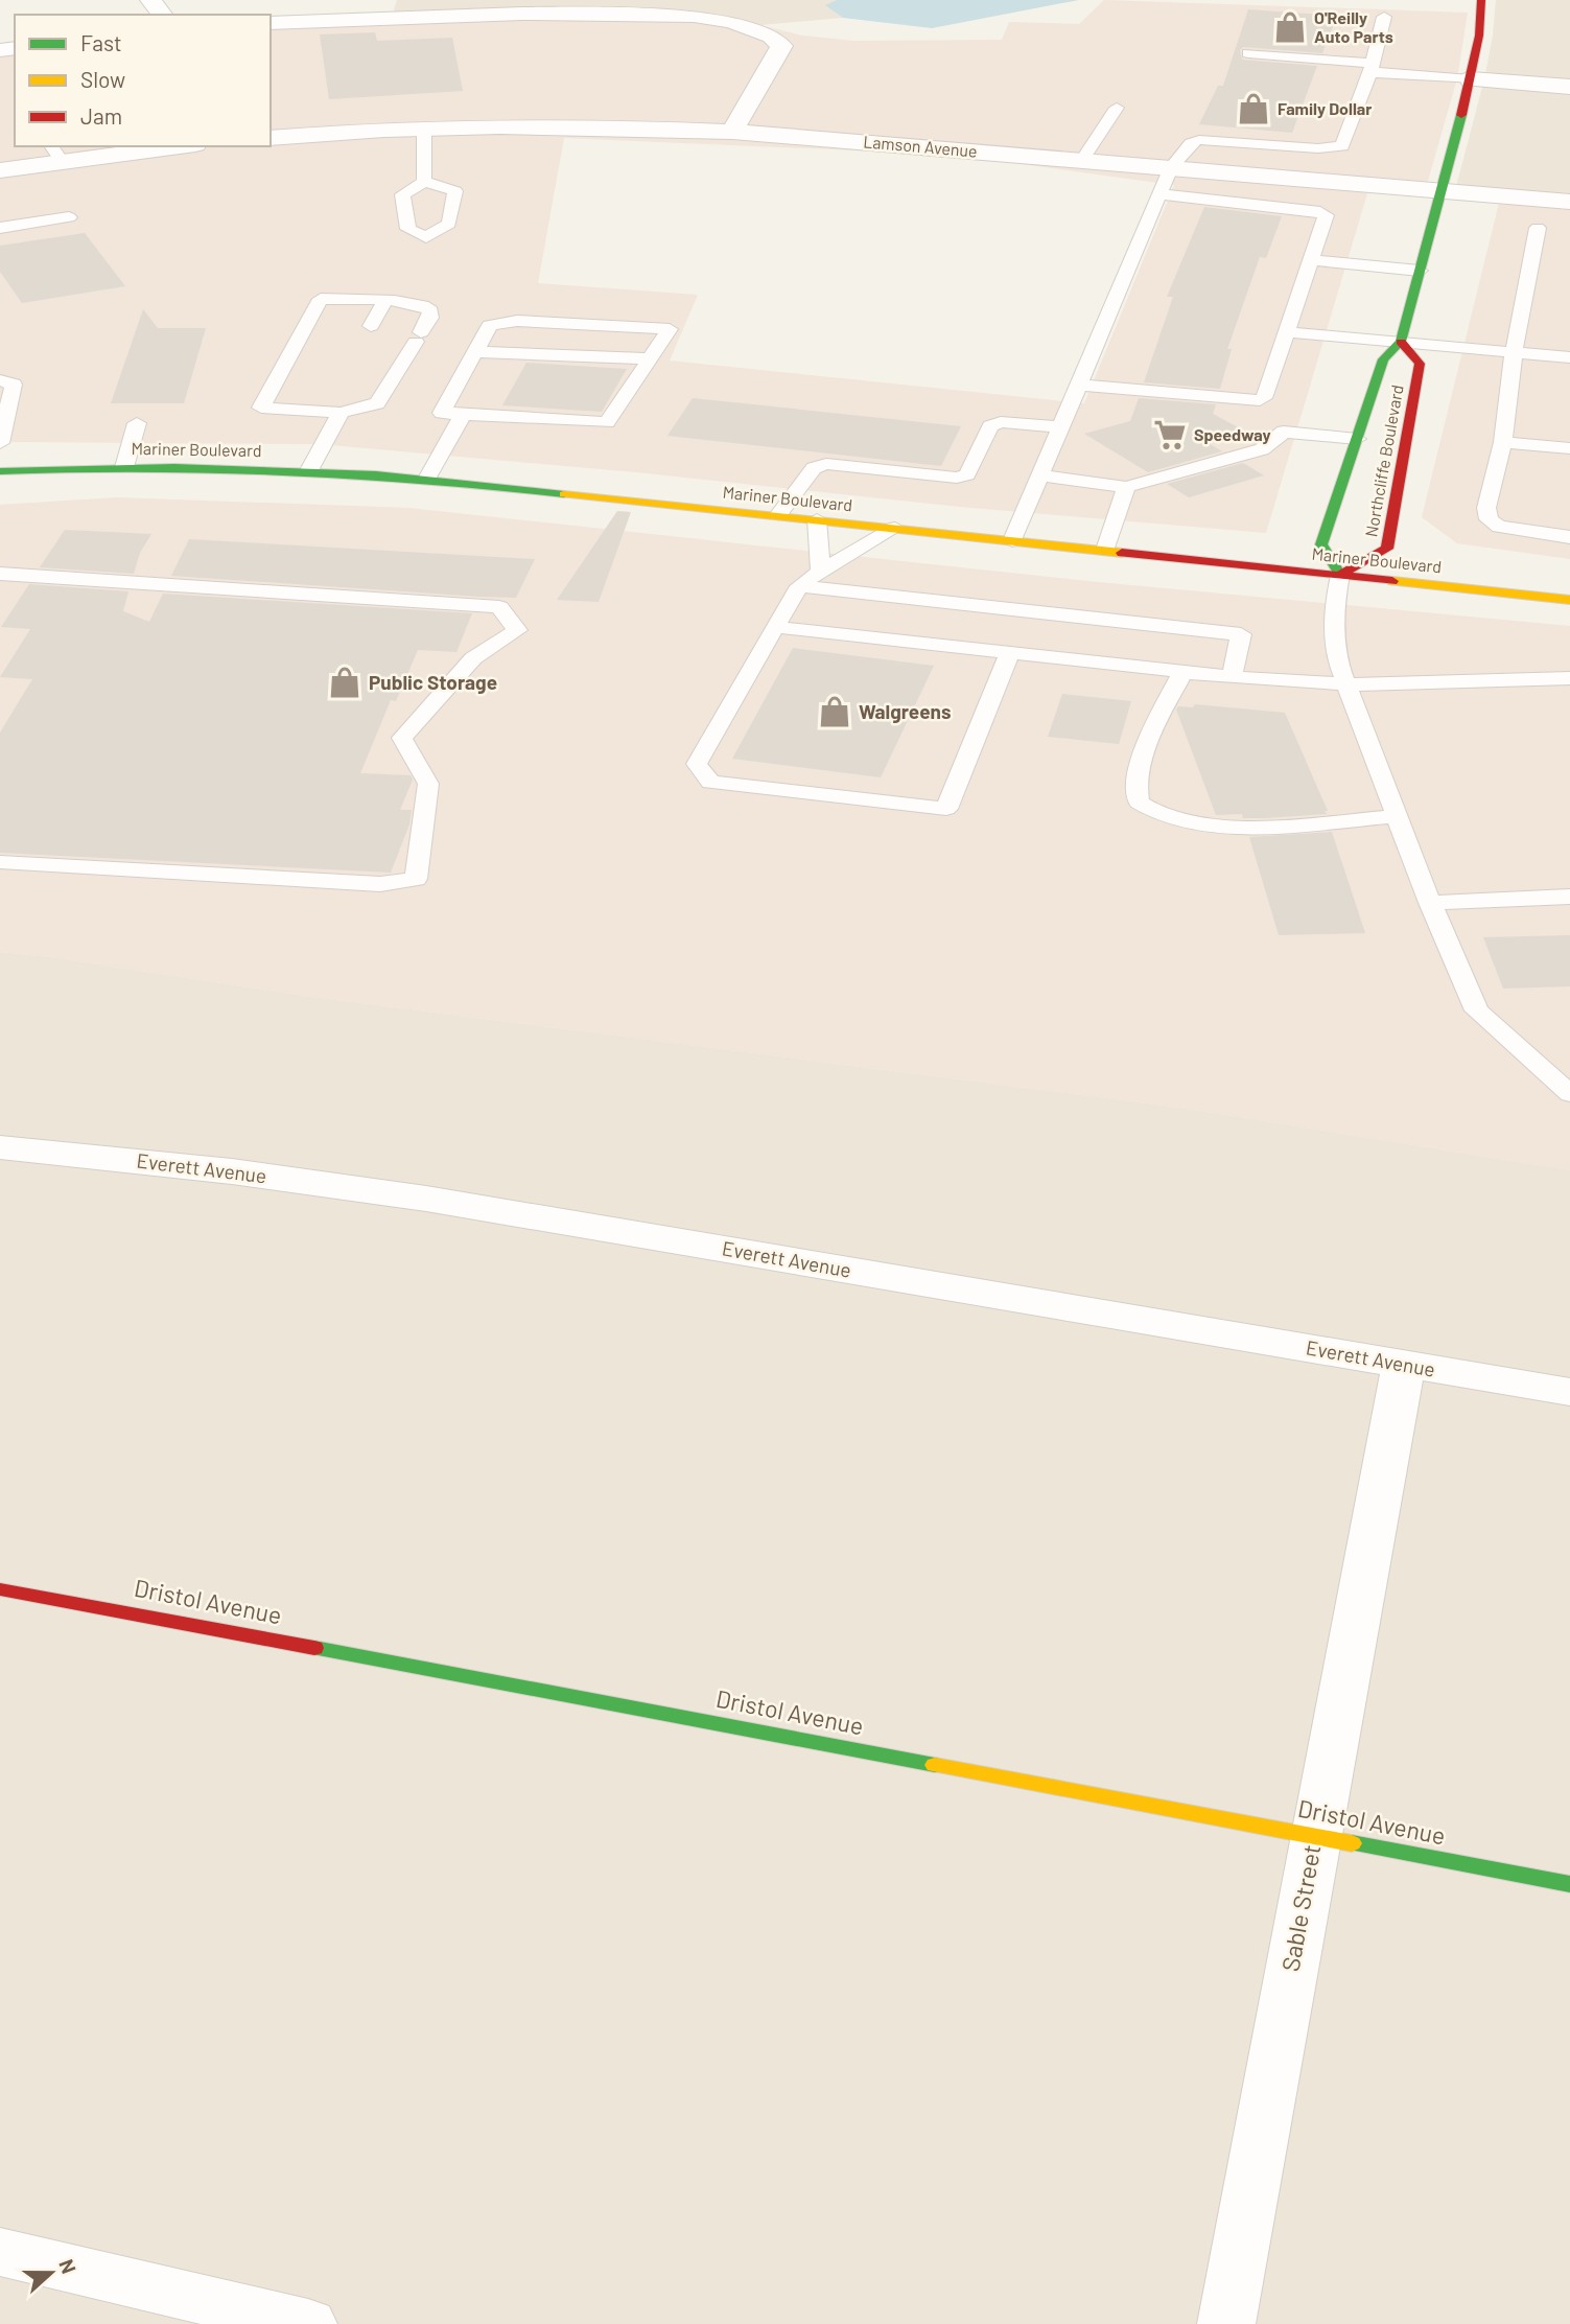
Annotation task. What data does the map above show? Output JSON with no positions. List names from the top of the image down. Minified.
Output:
{"streets":{"main road":["Mariner Boulevard","Northcliffe Boulevard","Dristol Avenue"],"street":["Lamson Avenue","Everett Avenue","Sable Street"]},"crossings":[["Lamson Avenue","Northcliffe Boulevard"],["Mariner Boulevard","Northcliffe Boulevard"],["Everett Avenue","Sable Street"],["Dristol Avenue","Sable Street"]],"places":{"shop":["O'Reilly Auto Parts","Family Dollar","Public Storage","Walgreens"],"supermarket":["Speedway"]},"legend":["Fast","Slow","Jam"],"north":"right"}
